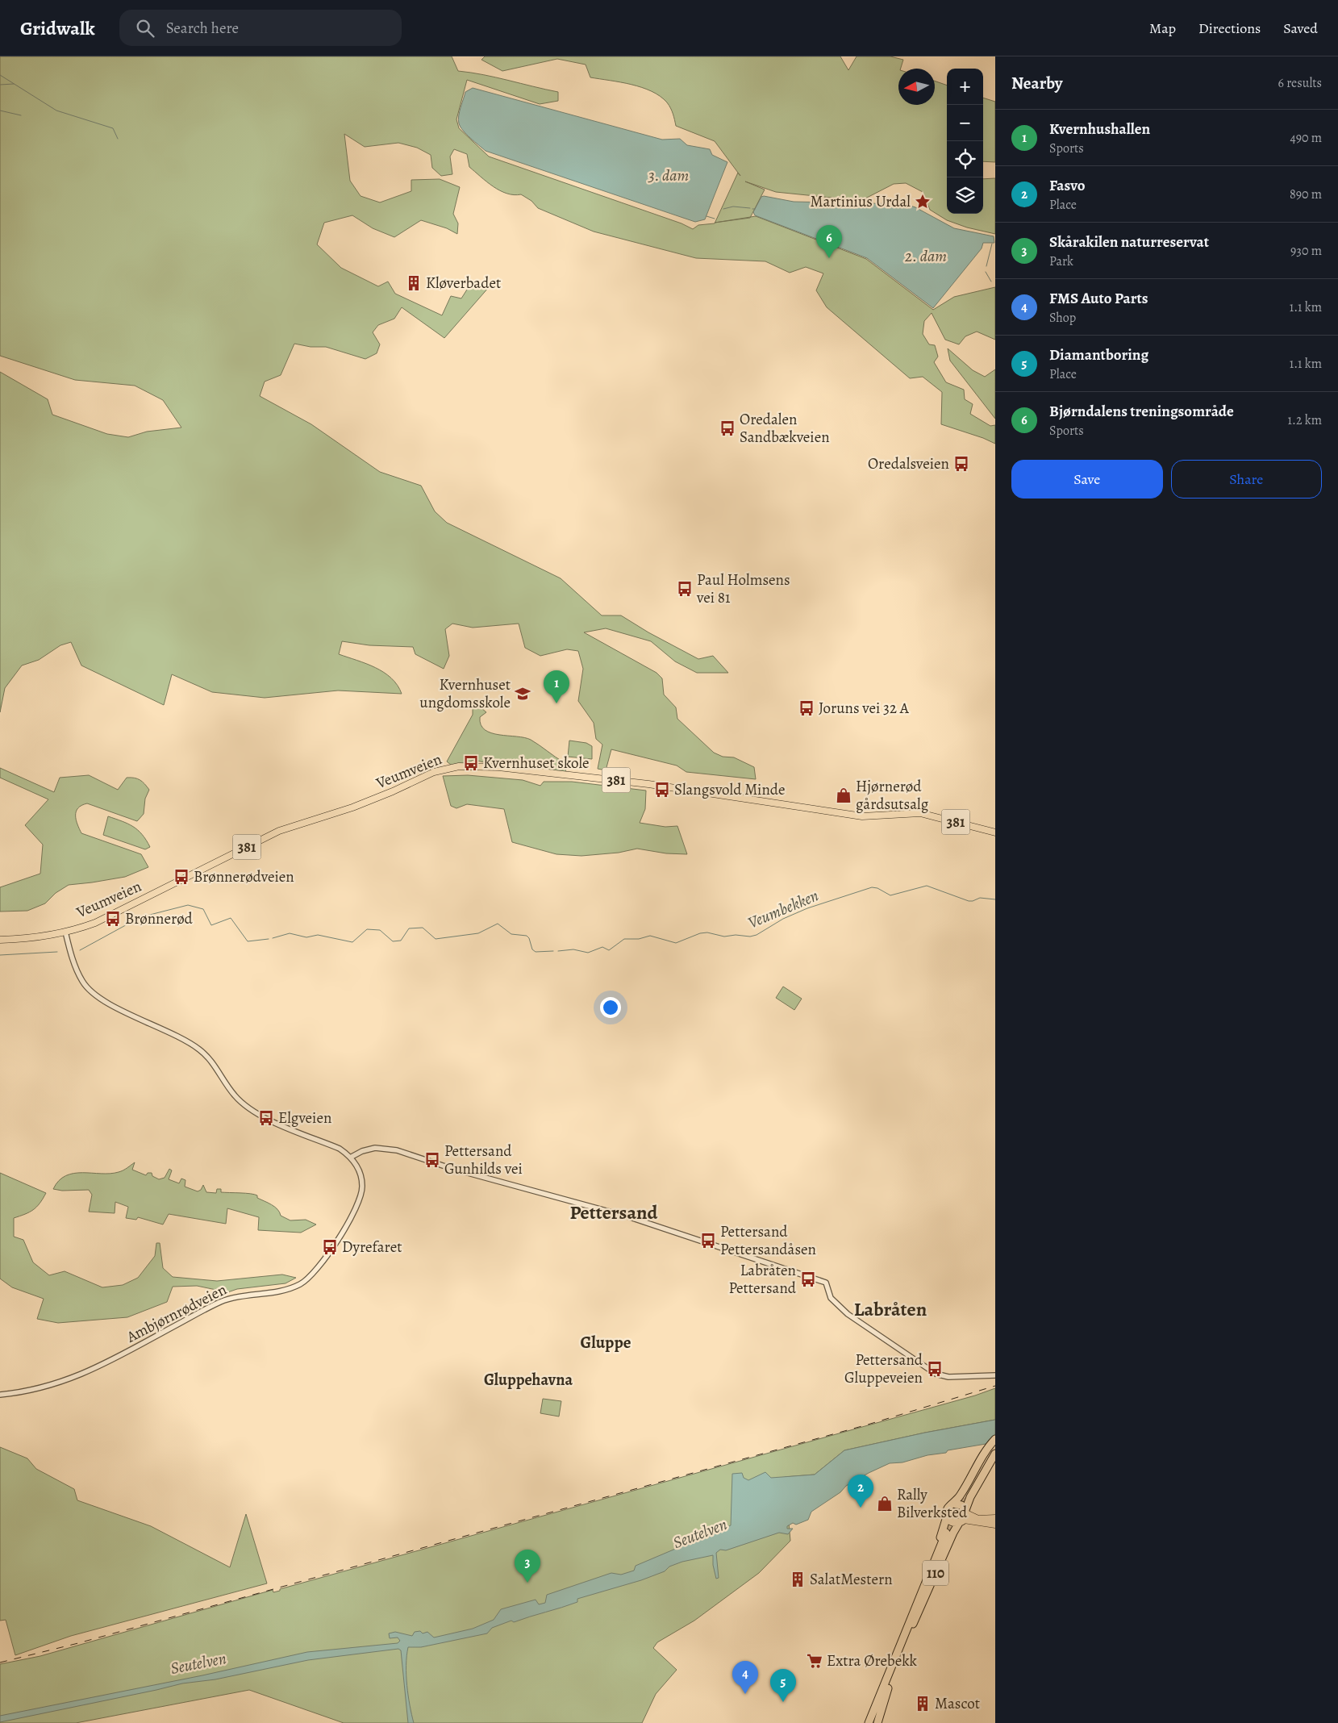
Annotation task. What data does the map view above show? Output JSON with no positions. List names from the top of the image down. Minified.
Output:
{"streets":{"highway":["110"],"main road":["Veumveien","381"],"street":["Ambjørnrødveien"]},"districts":["Pettersand","Labråten","Gluppe","Gluppehavna"],"water":["3. dam","2. dam","Veumbekken","Seutelven"],"places":{"place":["Martinius Urdal"],"building":["Kløverbadet","SalatMestern","Mascot"],"bus stop":["Oredalen Sandbækveien","Oredalsveien","Paul Holmsens vei 81","Joruns vei 32 A","Kvernhuset skole","Slangsvold Minde","Brønnerødveien","Brønnerød","Elgveien","Pettersand Gunhilds vei","Pettersand Pettersandåsen","Dyrefaret","Labråten Pettersand","Pettersand Gluppeveien"],"school or university":["Kvernhuset ungdomsskole"],"shop":["Hjørnerød gårdsutsalg","Rally Bilverksted"],"supermarket":["Extra Ørebekk"]},"north":"left","page":{"header":"Gridwalk","search":"Search here","nav":["Map","Directions","Saved"],"heading":["Nearby","6 results"],"map_buttons":["+","−"],"list":[{"mark":"1","name":"Kvernhushallen","note":"Sports","value":"490 m"},{"mark":"2","name":"Fasvo","note":"Place","value":"890 m"},{"mark":"3","name":"Skårakilen naturreservat","note":"Park","value":"930 m"},{"mark":"4","name":"FMS Auto Parts","note":"Shop","value":"1.1 km"},{"mark":"5","name":"Diamantboring","note":"Place","value":"1.1 km"},{"mark":"6","name":"Bjørndalens treningsområde","note":"Sports","value":"1.2 km"}],"pins":["6","1","2","3","4","5"],"buttons":["Save","Share"]}}
